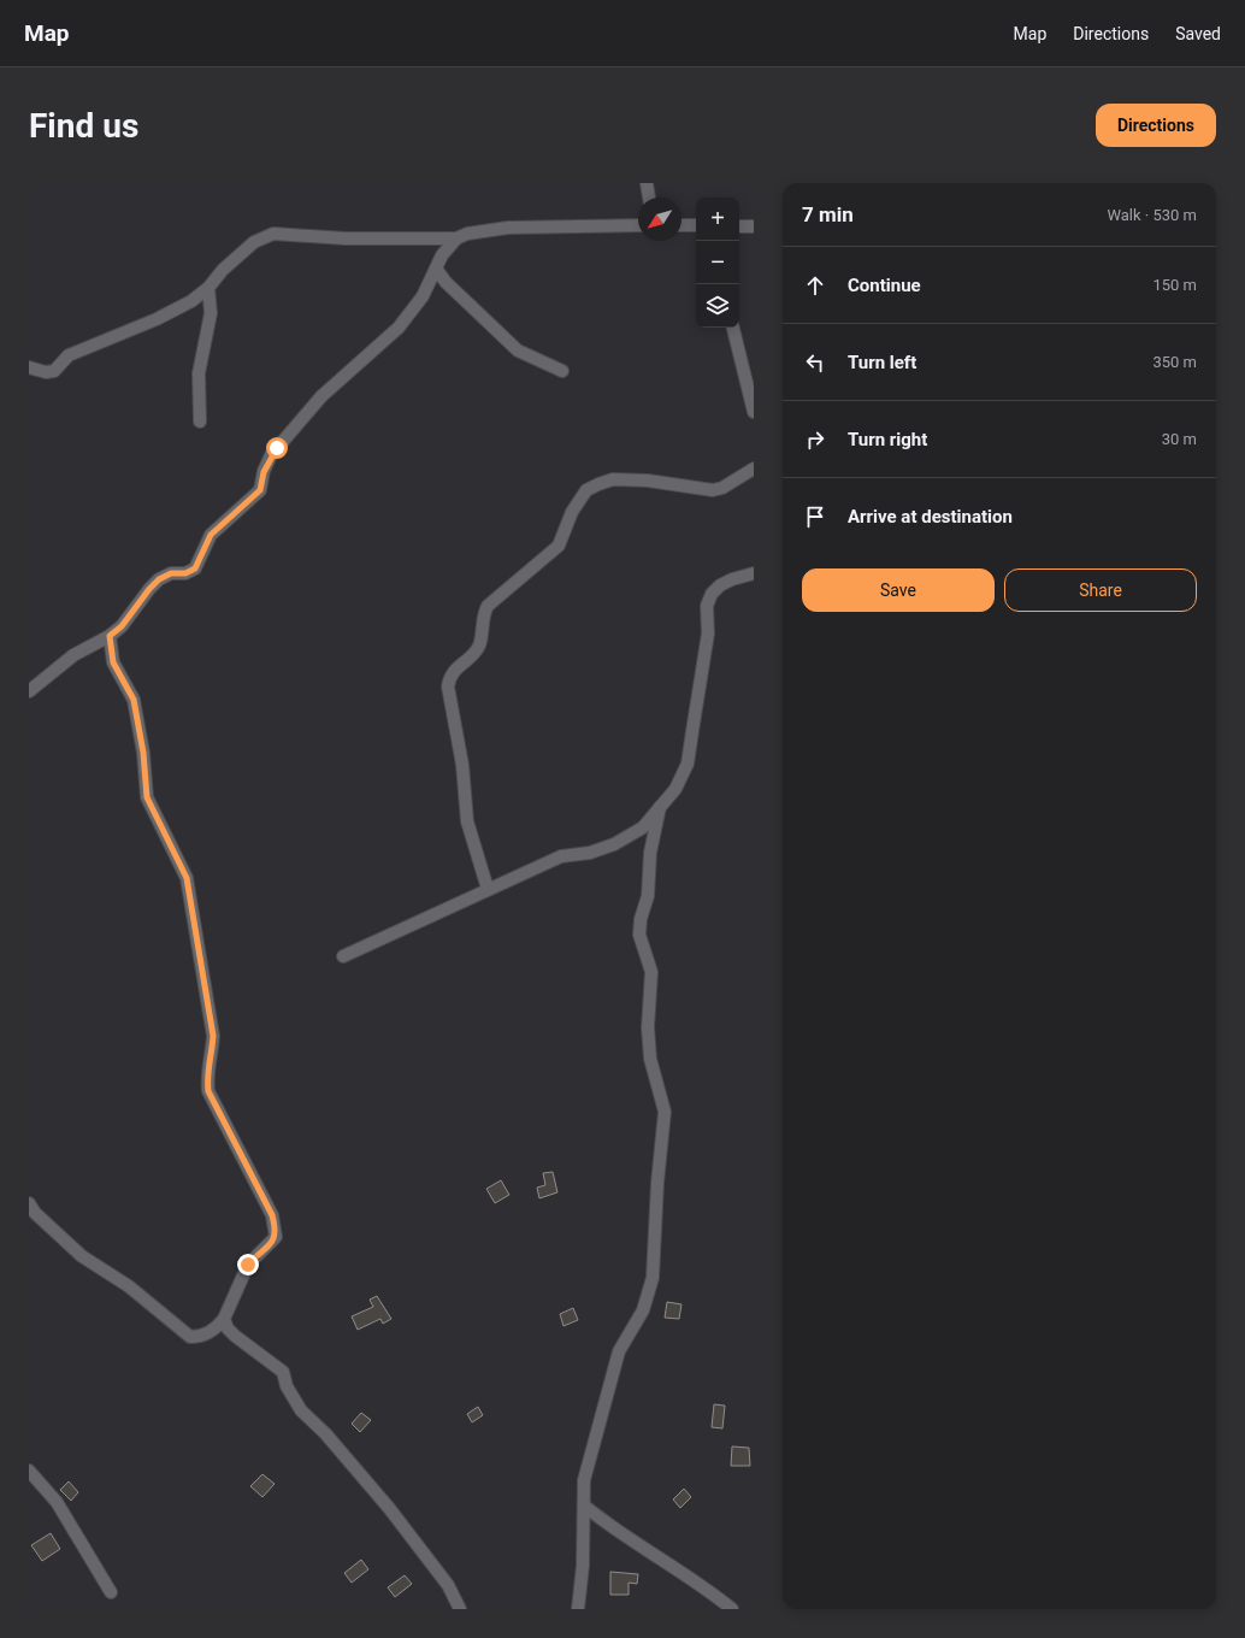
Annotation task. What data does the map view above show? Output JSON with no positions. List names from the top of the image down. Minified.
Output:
{"north":"bottom left","page":{"header":"Map","nav":["Map","Directions","Saved"],"buttons":["Directions",["Save","Share"]],"title":"Find us","heading":["7 min","Walk · 530 m"],"map_buttons":["+","−"],"list":[["Continue","150 m"],["Turn left","350 m"],["Turn right","30 m"],"Arrive at destination"]}}
